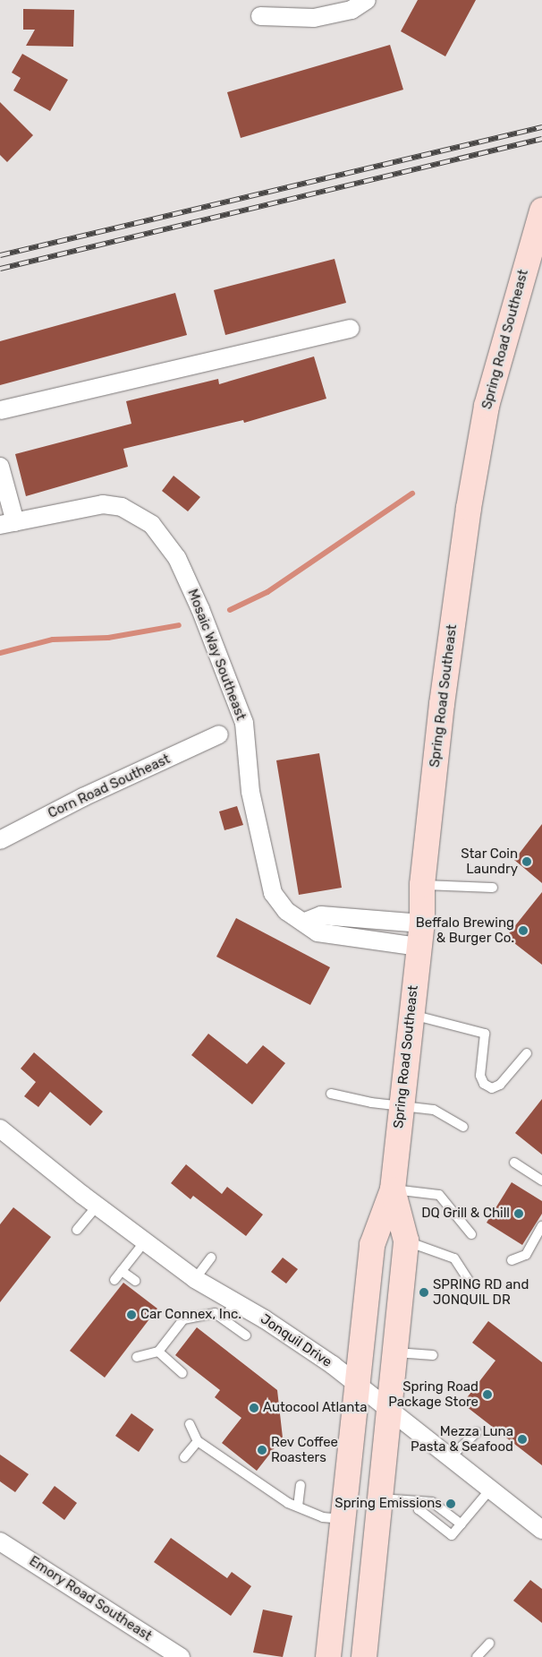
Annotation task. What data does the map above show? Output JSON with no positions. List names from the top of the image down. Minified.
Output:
{"streets":{"main road":["Spring Road Southeast"],"street":["Mosaic Way Southeast","Corn Road Southeast","Jonquil Drive","Emory Road Southeast"]},"crossings":[["Spring Road Southeast","Mosaic Way Southeast"],["Spring Road Southeast","Jonquil Drive"]],"places":["Star Coin Laundry","Beffalo Brewing & Burger Co.","DQ Grill & Chill","SPRING RD and JONQUIL DR","Car Connex, Inc.","Spring Road Package Store","Autocool Atlanta","Mezza Luna Pasta & Seafood","Rev Coffee Roasters","Spring Emissions"]}
